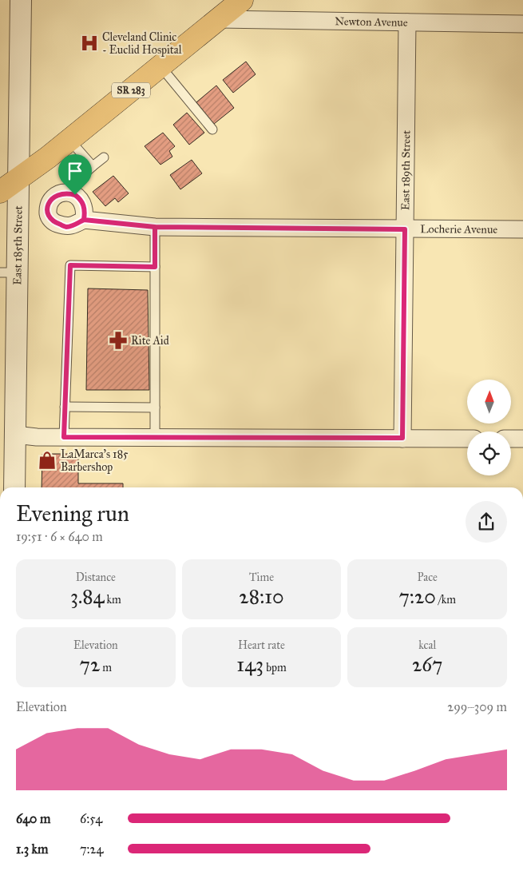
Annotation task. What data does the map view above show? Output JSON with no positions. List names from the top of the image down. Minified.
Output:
{"streets":{"main road":["SR 283"],"street":["Newton Avenue","East 189th Street","Locherie Avenue","East 185th Street"]},"crossings":[["Newton Avenue","SR 283"],["Newton Avenue","East 189th Street"],["SR 283","East 185th Street"],["East 189th Street","Locherie Avenue"]],"places":{"hospital":["Cleveland Clinic - Euclid Hospital"],"pharmacy":["Rite Aid"],"shop":["LaMarca's 185 Barbershop"]},"north":"top","page":{"heading":["Evening run","19:51 · 6 × 640 m"],"stats":[["Distance","3.84 km"],["Time","28:10"],["Pace","7:20 /km"],["Elevation","72 m"],["Heart rate","143 bpm"],["kcal","267"]],"chart":["Elevation","299–309 m"],"list":[{"name":"640 m","note":"6:54"},{"name":"1.3 km","note":"7:24"}]}}
